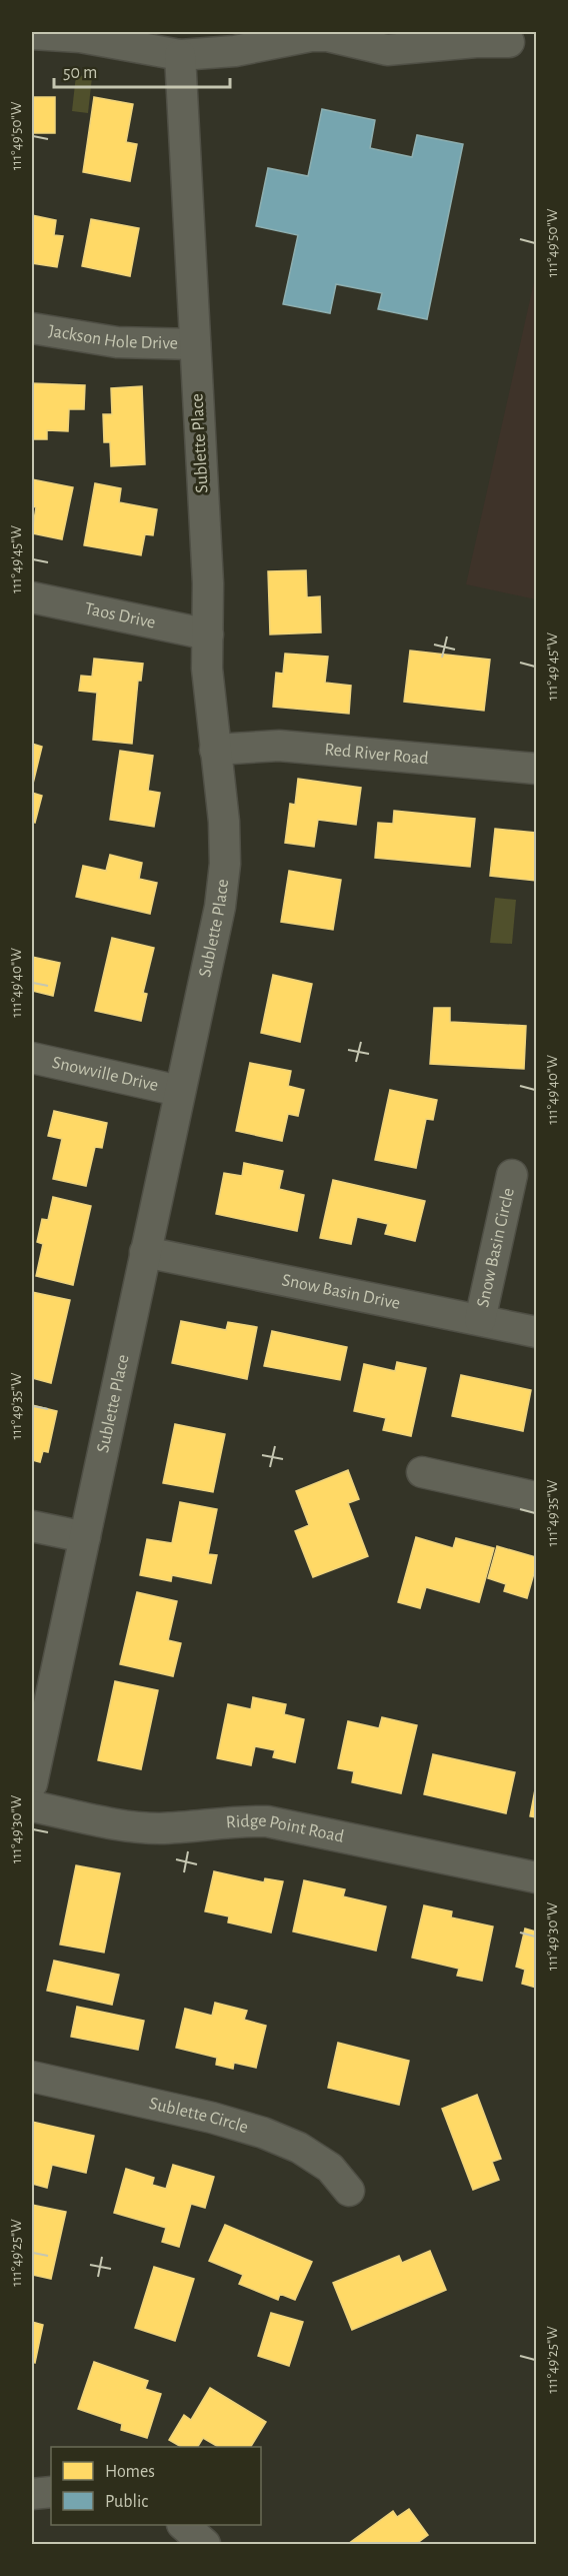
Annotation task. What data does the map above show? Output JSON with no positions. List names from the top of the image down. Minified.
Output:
{"streets":{"street":["Jackson Hole Drive","Sublette Place","Taos Drive","Red River Road","Snowville Drive","Snow Basin Circle","Snow Basin Drive","Ridge Point Road","Sublette Circle"]},"crossings":[["Jackson Hole Drive","Sublette Place"],["Sublette Place","Taos Drive"],["Sublette Place","Red River Road"],["Sublette Place","Snowville Drive"],["Sublette Place","Snow Basin Drive"],["Snow Basin Circle","Snow Basin Drive"]],"legend":["Homes","Public"],"scale_bar":"50 m","coordinates":["111°49'50\"W","111°49'45\"W","111°49'40\"W","111°49'35\"W","111°49'30\"W","111°49'25\"W"]}
